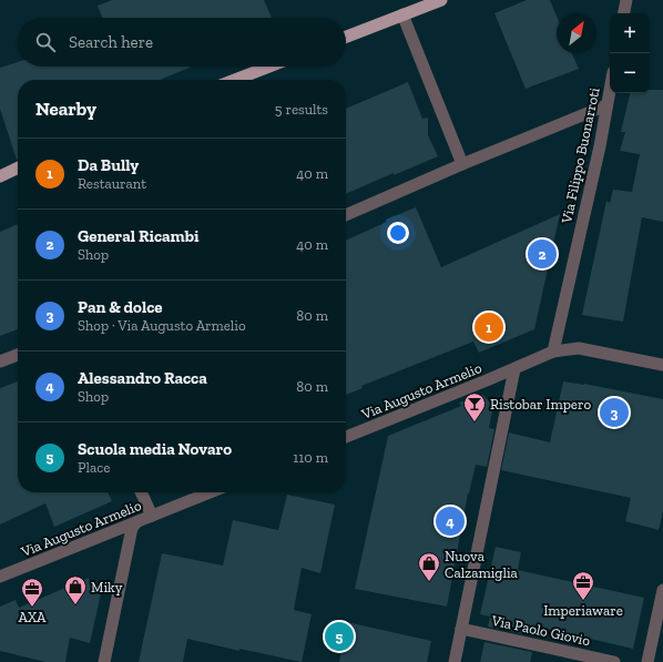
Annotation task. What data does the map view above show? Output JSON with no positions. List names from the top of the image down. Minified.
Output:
{"streets":{"street":["Via Filippo Buonarroti","Via Augusto Armelio","Via Paolo Giovio"]},"places":{"bar":["Ristobar Impero"],"shop":["Nuova Calzamiglia","Miky"],"office":["Imperiaware","AXA"]},"north":"top right","page":{"map_buttons":["+","−"],"search":"Search here","heading":["Nearby","5 results"],"list":[{"mark":"1","name":"Da Bully","note":"Restaurant","value":"40 m"},{"mark":"2","name":"General Ricambi","note":"Shop","value":"40 m"},{"mark":"3","name":"Pan & dolce","note":"Shop · Via Augusto Armelio","value":"80 m"},{"mark":"4","name":"Alessandro Racca","note":"Shop","value":"80 m"},{"mark":"5","name":"Scuola media Novaro","note":"Place","value":"110 m"}],"pins":["2","1","3","4","5"]}}
